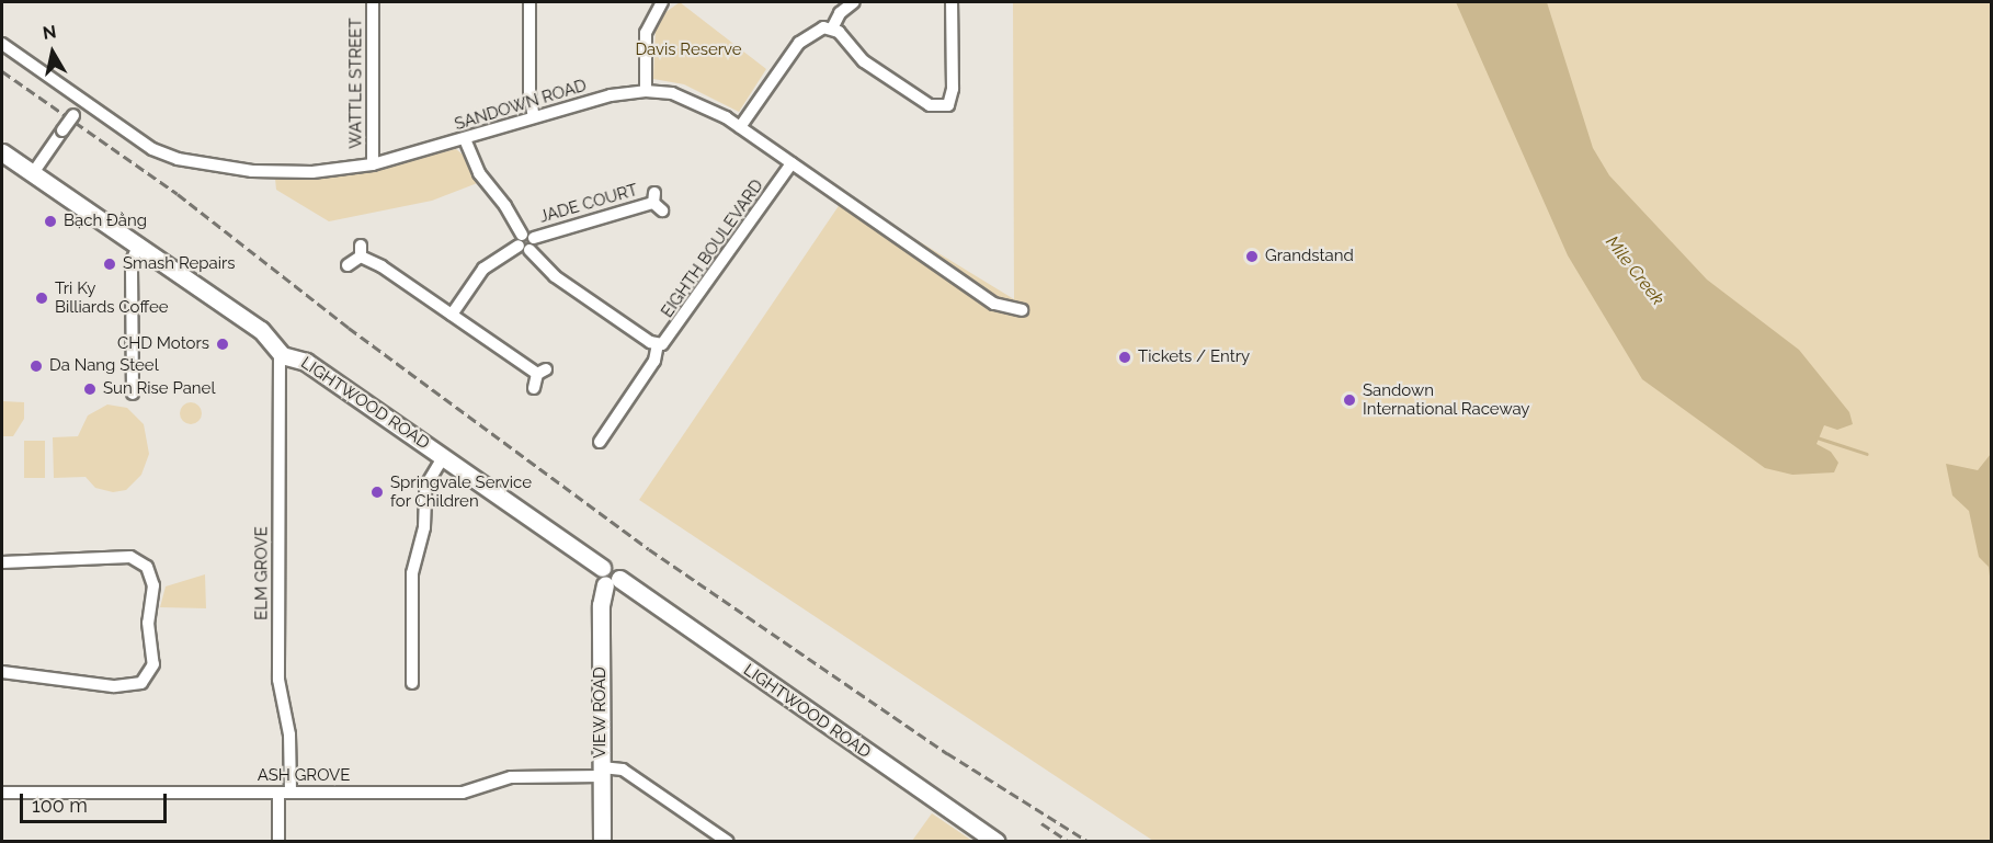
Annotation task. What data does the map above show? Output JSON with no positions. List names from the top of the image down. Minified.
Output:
{"streets":{"main road":["LIGHTWOOD ROAD","VIEW ROAD"],"street":["WATTLE STREET","SANDOWN ROAD","JADE COURT","EIGHTH BOULEVARD","ELM GROVE","ASH GROVE"]},"crossings":[["WATTLE STREET","SANDOWN ROAD"],["SANDOWN ROAD","EIGHTH BOULEVARD"],["LIGHTWOOD ROAD","ELM GROVE"],["LIGHTWOOD ROAD","VIEW ROAD"],["ELM GROVE","ASH GROVE"],["VIEW ROAD","ASH GROVE"]],"water":["Mile Creek"],"parks":["Davis Reserve"],"places":["Bạch Đằng","Grandstand","Smash Repairs","Tri Ky Billiards Coffee","CHD Motors","Tickets / Entry","Da Nang Steel","Sun Rise Panel","Sandown International Raceway","Springvale Service for Children"],"scale_bar":"100 m","north":"top"}
